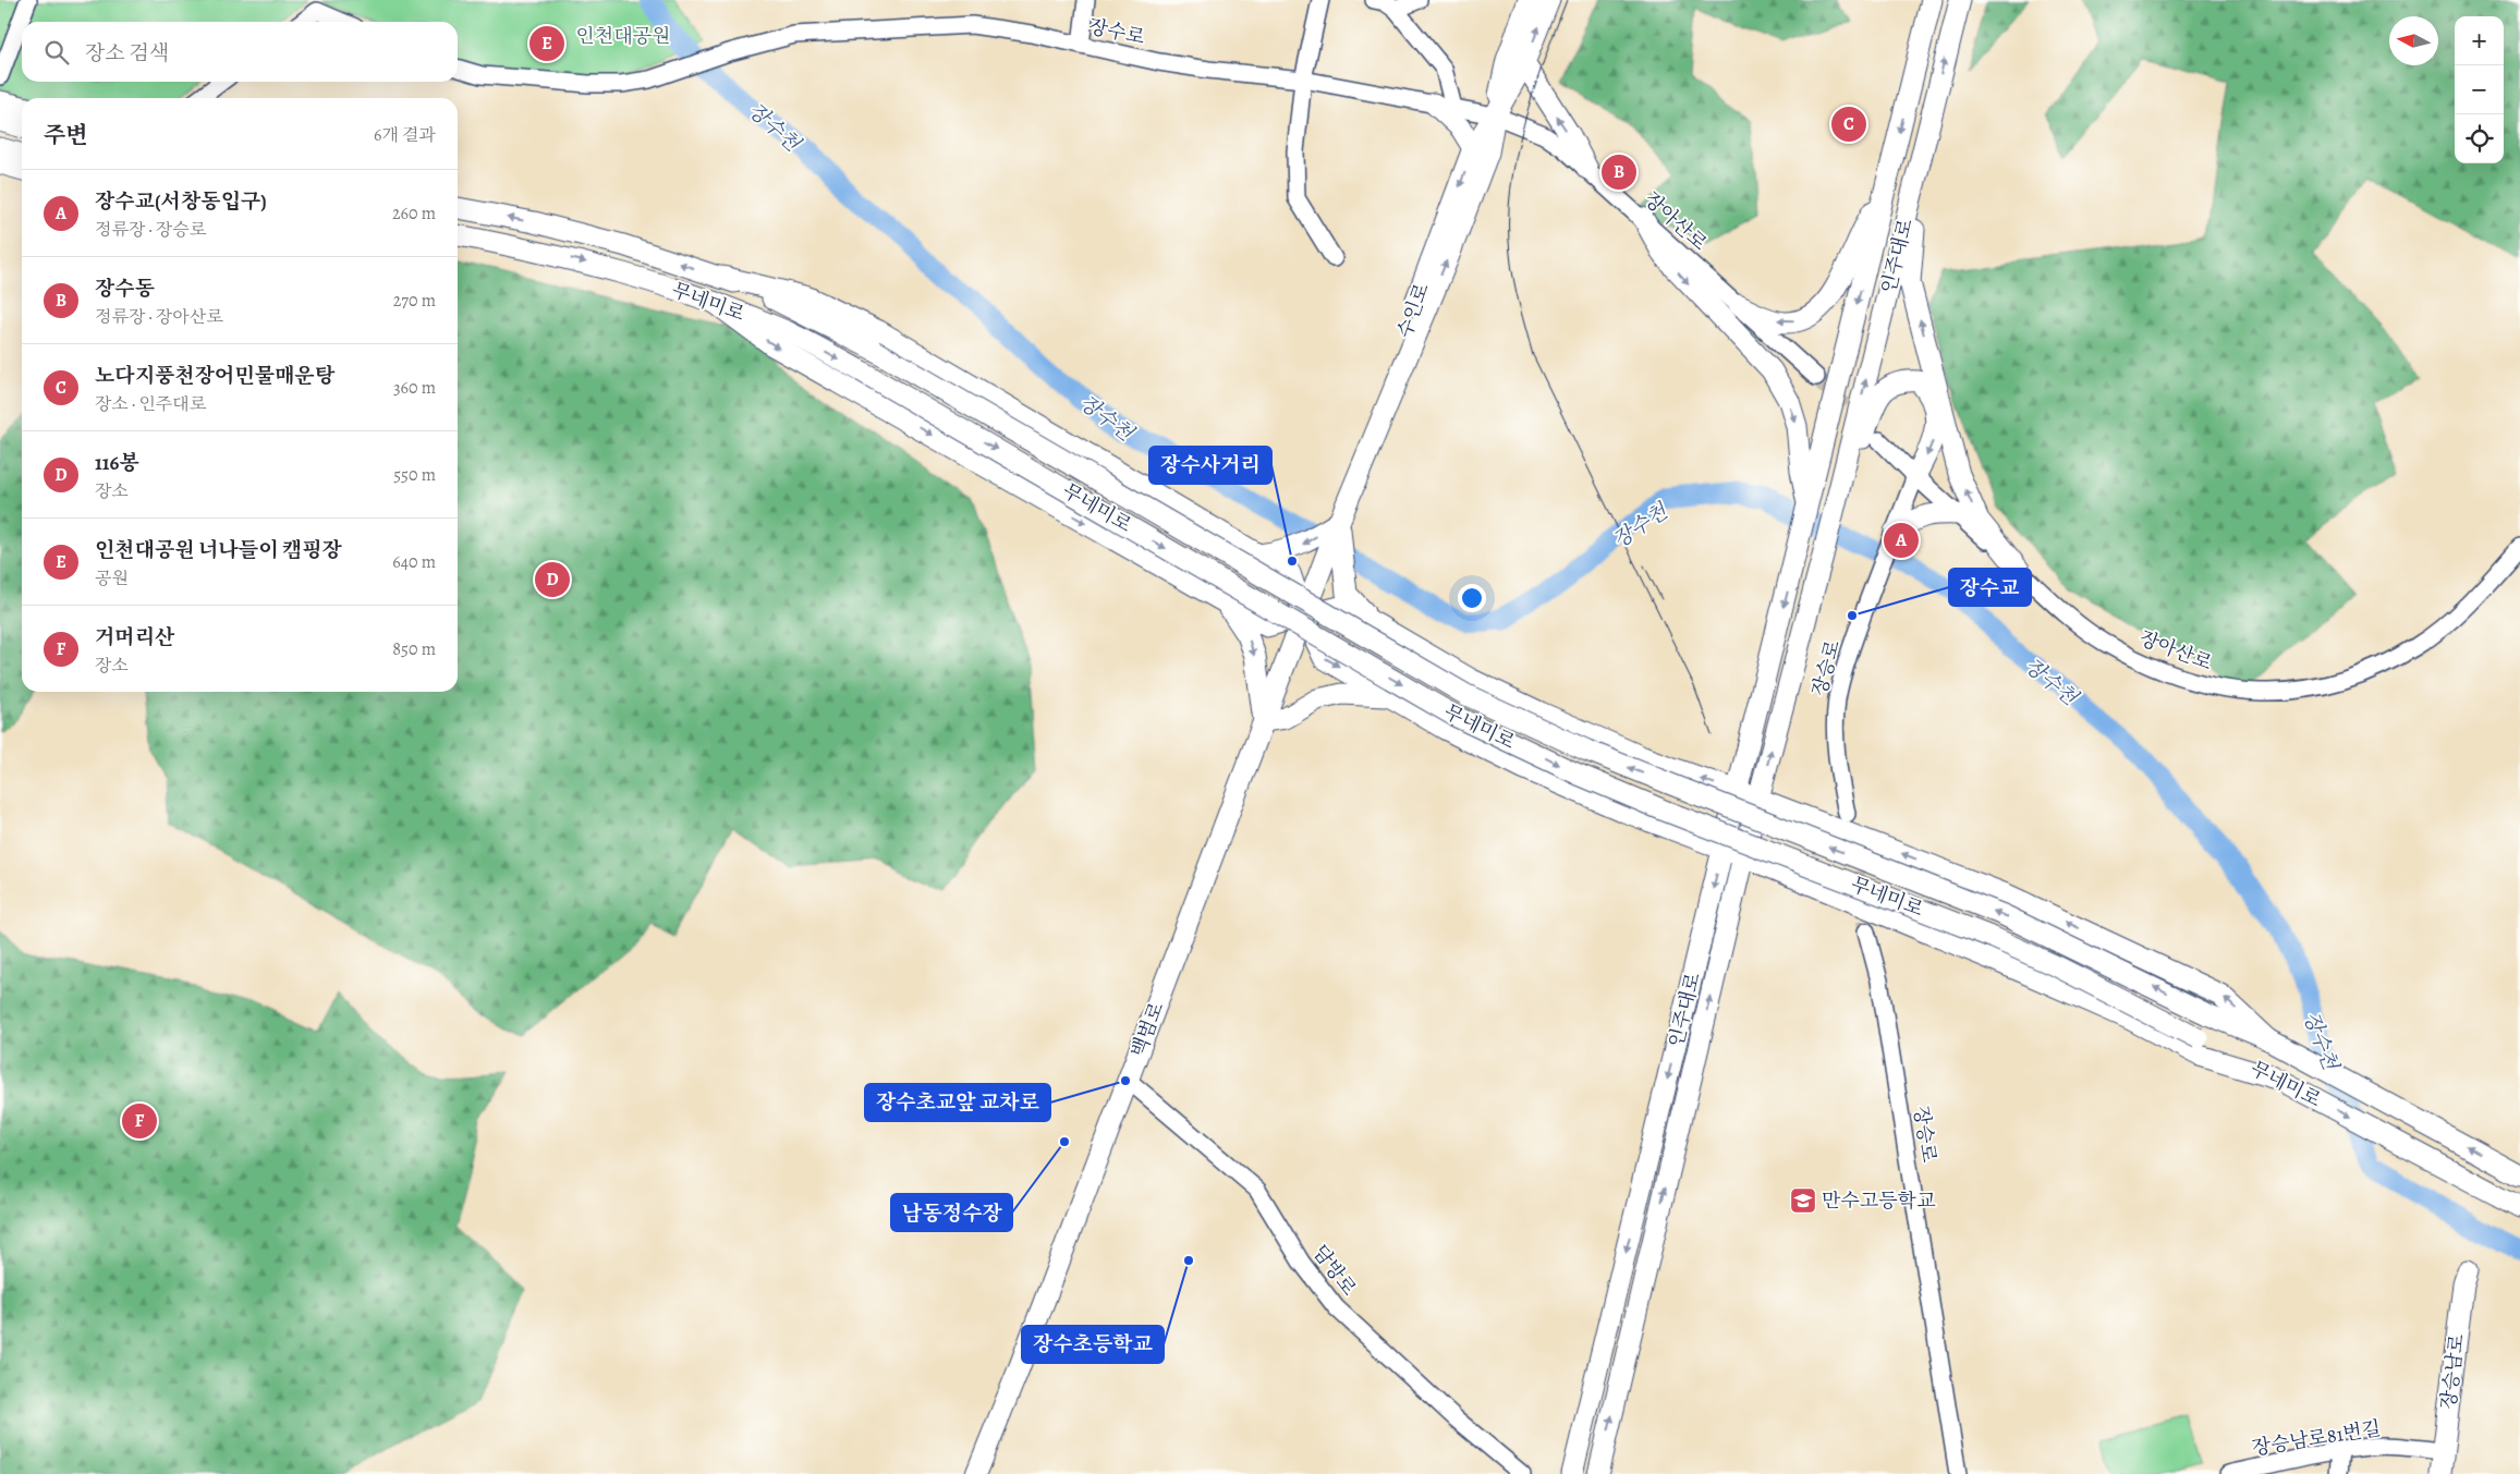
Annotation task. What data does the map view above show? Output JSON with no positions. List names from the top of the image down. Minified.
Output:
{"streets":{"main road":["인주대로","무네미로","수인로","백범로","장승남로"],"street":["장수로","장아산로","장승로","담방로","장승남로81번길"]},"crossings":[["장수로","장아산로"],["장수로","수인로"],["장아산로","수인로"],["장아산로","장승로"],["수인로","백범로"],["백범로","담방로"],["장승남로","장승남로81번길"]],"water":["장수천"],"parks":["인천대공원"],"places":{"other":["장수사거리","장수교","장수초교앞 교차로","남동정수장","장수초등학교"],"school or university":["만수고등학교"]},"north":"left","page":{"map_buttons":["+","−"],"search":"장소 검색","pins":["E","C","B","A","D","F"],"heading":["주변","6개 결과"],"list":[{"mark":"A","name":"장수교(서창동입구)","note":"정류장 · 장승로","value":"260 m"},{"mark":"B","name":"장수동","note":"정류장 · 장아산로","value":"270 m"},{"mark":"C","name":"노다지풍천장어민물매운탕","note":"장소 · 인주대로","value":"360 m"},{"mark":"D","name":"116봉","note":"장소","value":"550 m"},{"mark":"E","name":"인천대공원 너나들이 캠핑장","note":"공원","value":"640 m"},{"mark":"F","name":"거머리산","note":"장소","value":"850 m"}]}}
